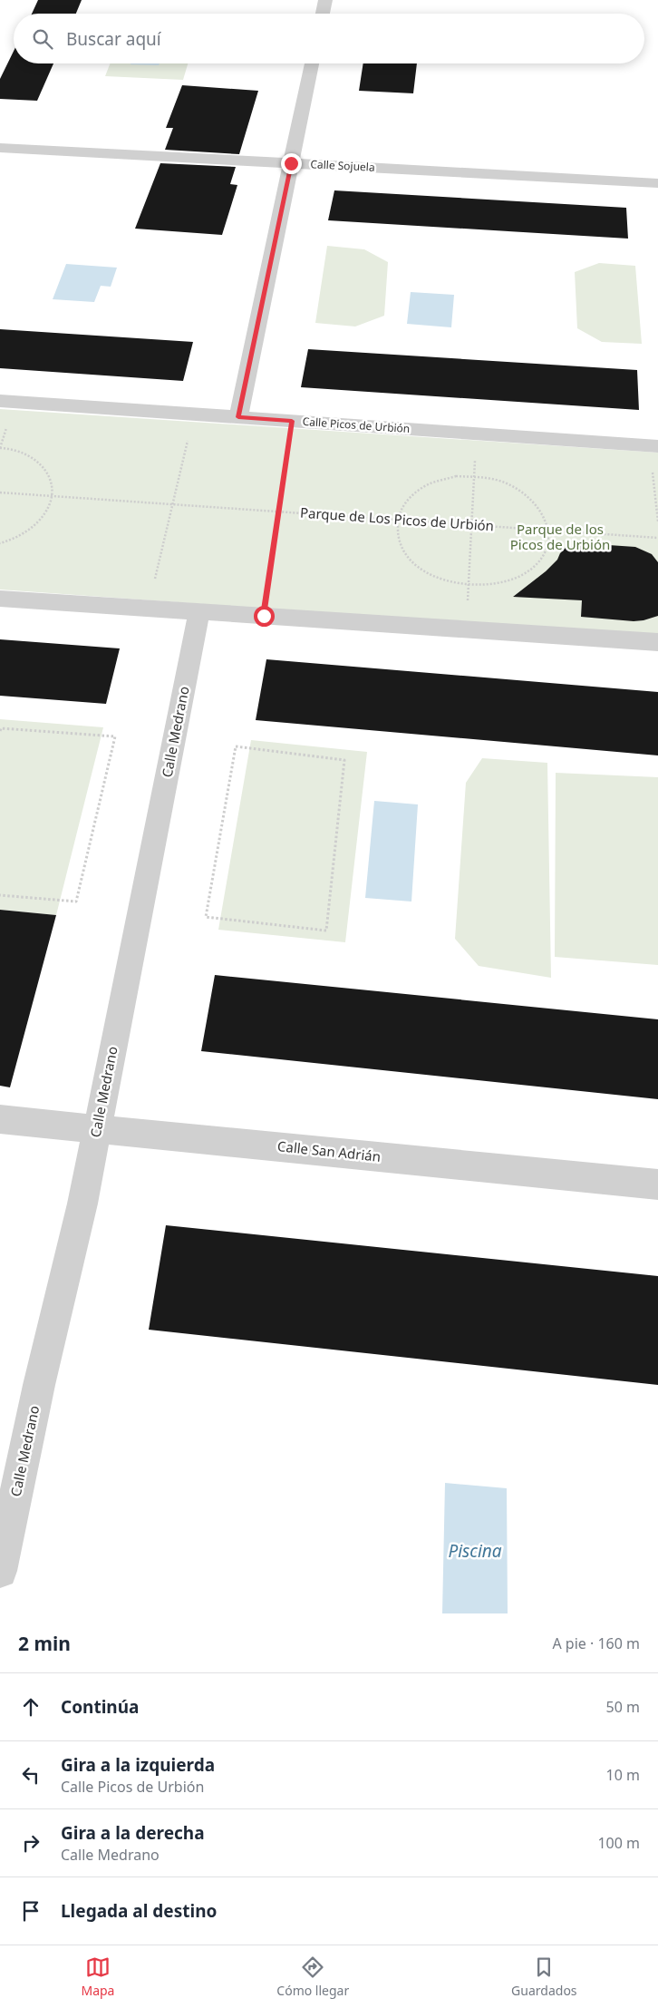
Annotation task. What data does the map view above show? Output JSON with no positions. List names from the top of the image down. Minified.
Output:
{"streets":{"street":["Calle Sojuela","Calle Picos de Urbión","Calle Medrano","Calle San Adrián"],"path":["Parque de Los Picos de Urbión"]},"crossings":[["Calle Medrano","Calle San Adrián"]],"water":["Piscina"],"parks":["Parque de los Picos de Urbión"],"page":{"search":"Buscar aquí","heading":["2 min","A pie · 160 m"],"list":[["Continúa","50 m"],["Gira a la izquierda","Calle Picos de Urbión","10 m"],["Gira a la derecha","Calle Medrano","100 m"],"Llegada al destino"],"nav":["Mapa","Cómo llegar","Guardados"]}}
